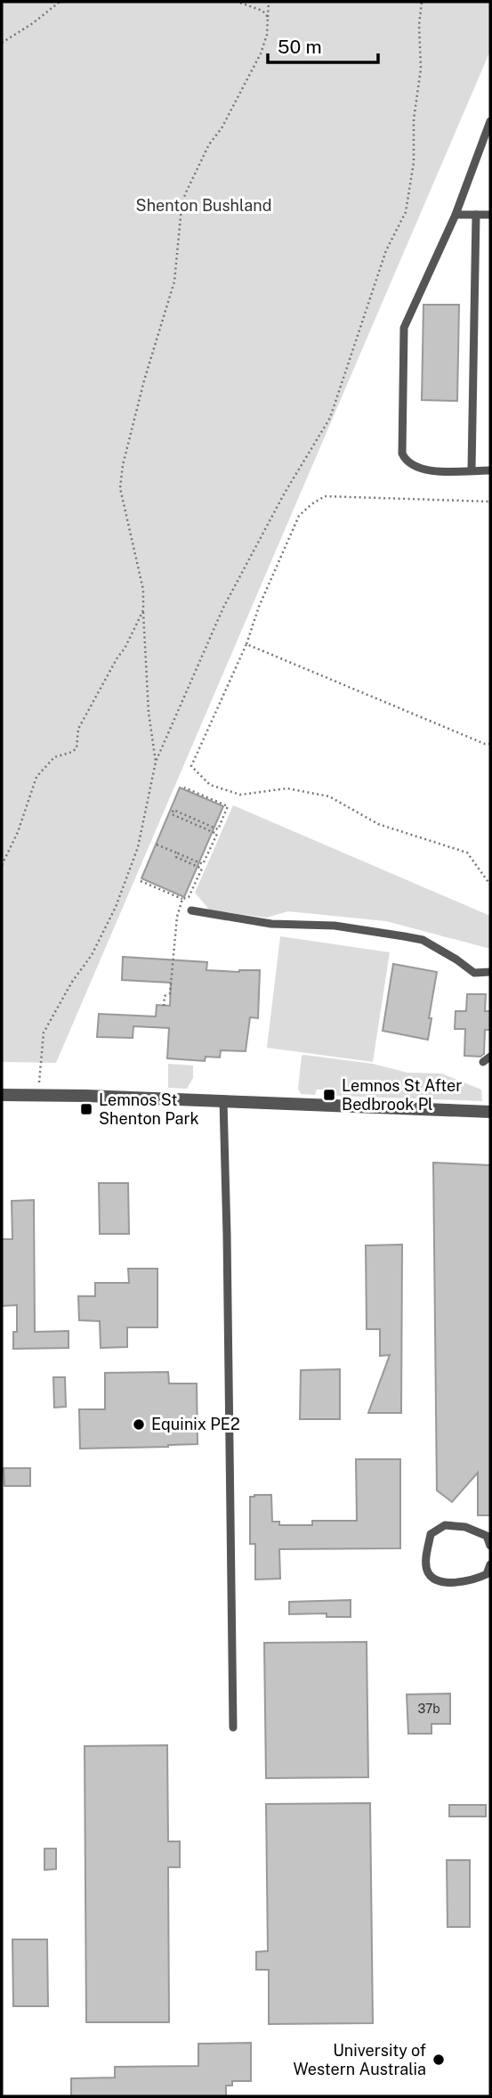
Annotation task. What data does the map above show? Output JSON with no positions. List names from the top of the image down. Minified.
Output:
{"parks":["Shenton Bushland"],"places":{"transit":["Lemnos St After Bedbrook Pl","Lemnos St Shenton Park"],"other":["Equinix PE2","University of Western Australia"]},"house_numbers":["37b"],"scale_bar":"50 m"}
